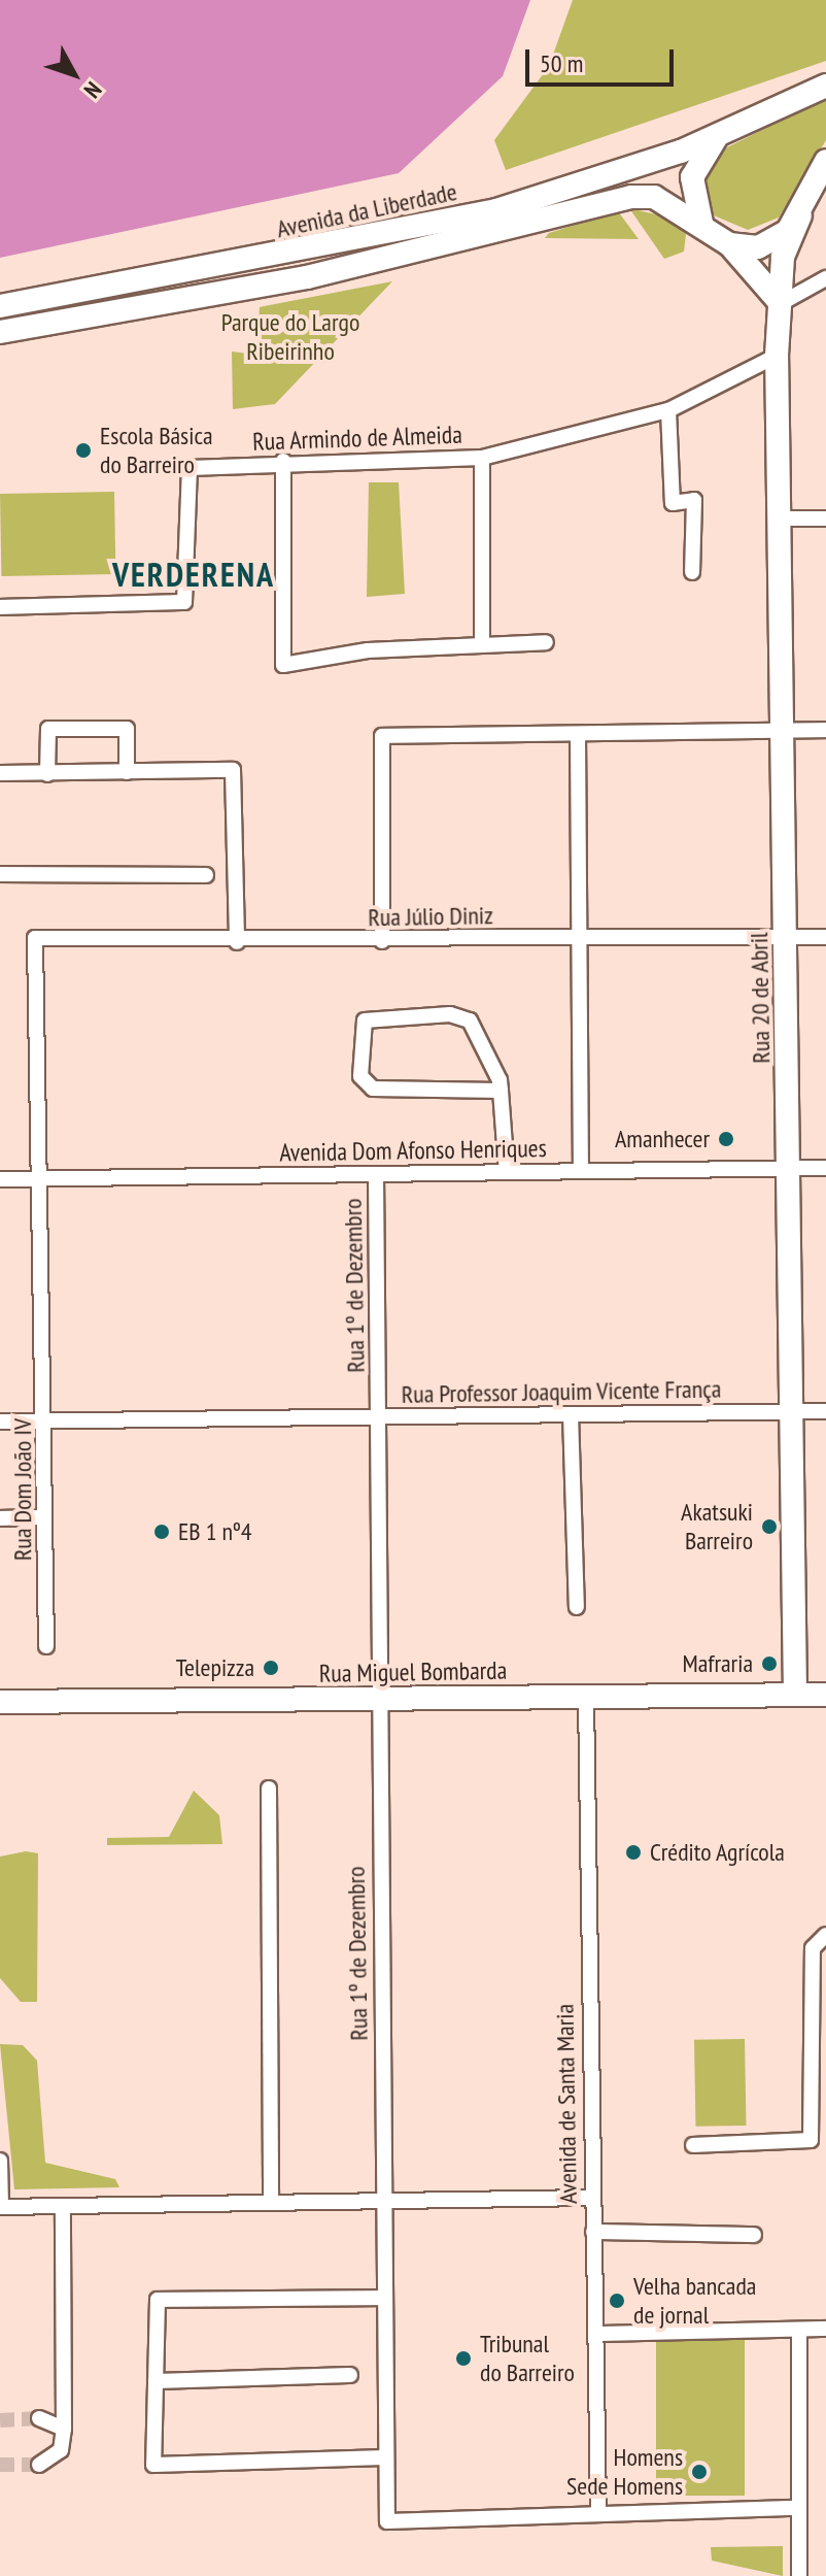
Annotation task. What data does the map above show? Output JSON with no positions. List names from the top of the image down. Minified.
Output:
{"streets":{"street":["Avenida da Liberdade","Rua Armindo de Almeida","Rua Júlio Diniz","Rua 20 de Abril","Avenida Dom Afonso Henriques","Rua 1º de Dezembro","Rua Professor Joaquim Vicente França","Rua Dom João IV","Rua Miguel Bombarda","Avenida de Santa Maria"]},"crossings":[["Rua Armindo de Almeida","Rua 20 de Abril"],["Rua Júlio Diniz","Rua 20 de Abril"],["Rua Júlio Diniz","Rua Dom João IV"],["Rua 20 de Abril","Avenida Dom Afonso Henriques"],["Rua 20 de Abril","Rua Professor Joaquim Vicente França"],["Rua 20 de Abril","Rua Miguel Bombarda"],["Avenida Dom Afonso Henriques","Rua 1º de Dezembro"],["Avenida Dom Afonso Henriques","Rua Dom João IV"],["Rua 1º de Dezembro","Rua Professor Joaquim Vicente França"],["Rua 1º de Dezembro","Rua Miguel Bombarda"],["Rua 1º de Dezembro","Avenida de Santa Maria"],["Rua Professor Joaquim Vicente França","Rua Dom João IV"],["Rua Miguel Bombarda","Avenida de Santa Maria"]],"districts":["VERDERENA"],"parks":["Parque do Largo Ribeirinho"],"places":["Escola Básica do Barreiro","Amanhecer","Akatsuki Barreiro","EB 1 nº4","Mafraria","Telepizza","Crédito Agrícola","Velha bancada de jornal","Tribunal do Barreiro","Homens Sede Homens"],"scale_bar":"50 m","north":"bottom right"}
